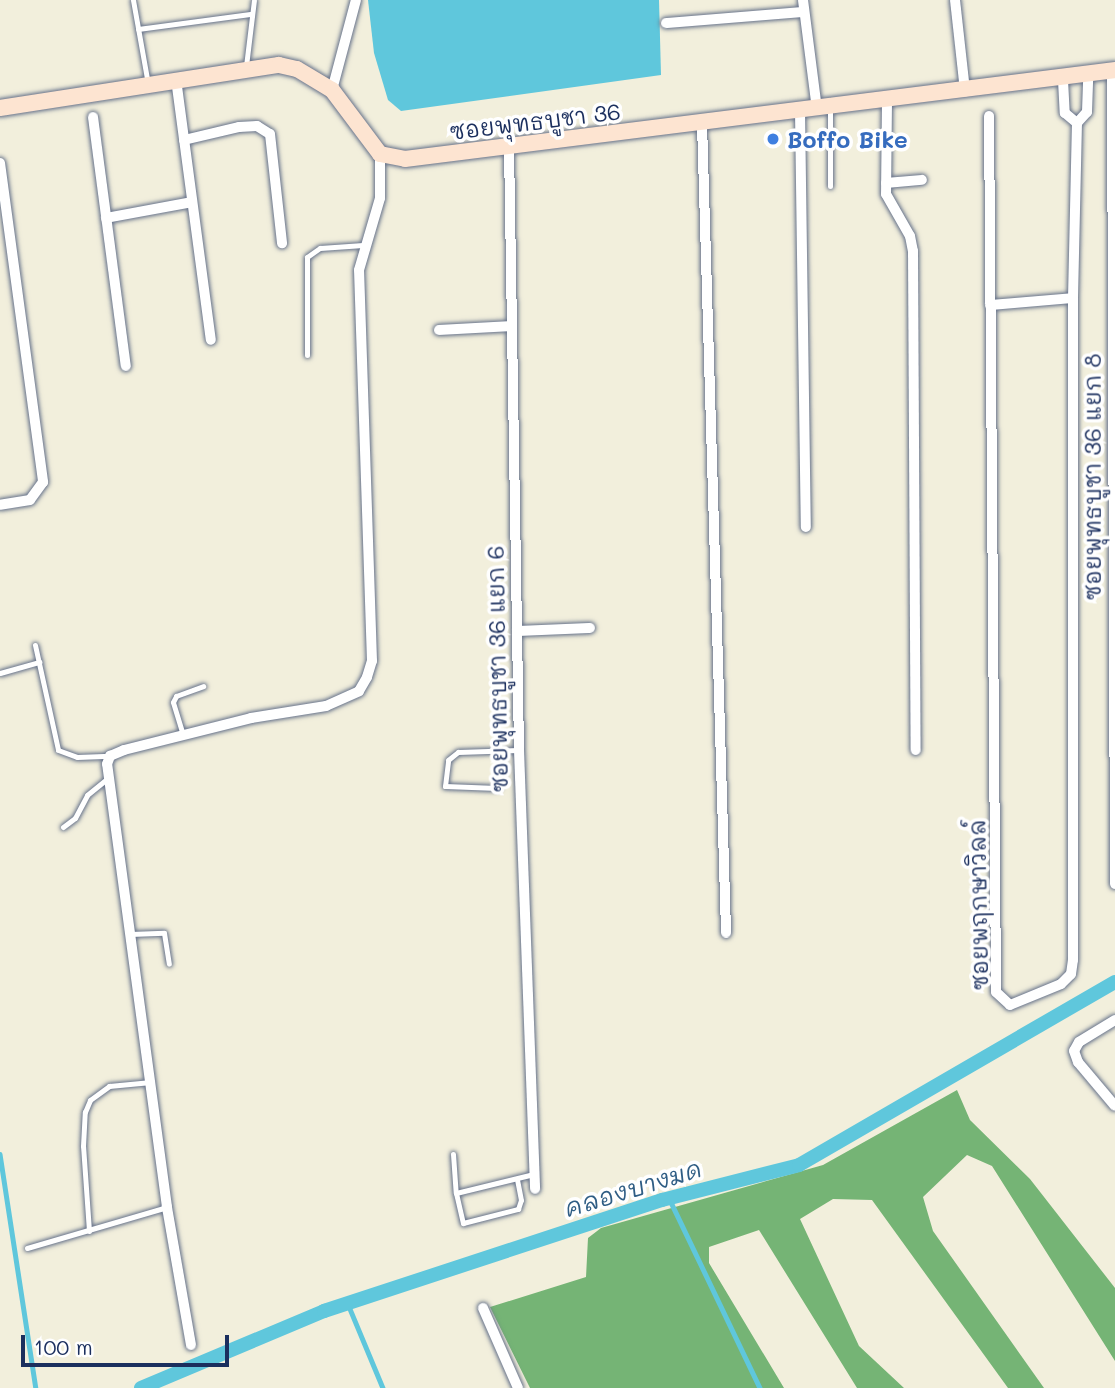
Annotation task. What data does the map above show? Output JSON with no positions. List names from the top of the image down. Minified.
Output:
{"streets":{"street":["ซอยพุทธบูชา 36","ซอยพุทธบูชา 36 แยก 8","ซอยพุทธบูชา 36 แยก 6","ซอยพฤกษาวิลล์"]},"crossings":[["ซอยพุทธบูชา 36","ซอยพุทธบูชา 36 แยก 8"],["ซอยพุทธบูชา 36","ซอยพุทธบูชา 36 แยก 6"],["ซอยพุทธบูชา 36","ซอยพฤกษาวิลล์"]],"water":["คลองบางมด"],"places":["Boffo Bike"],"scale_bar":"100 m"}
